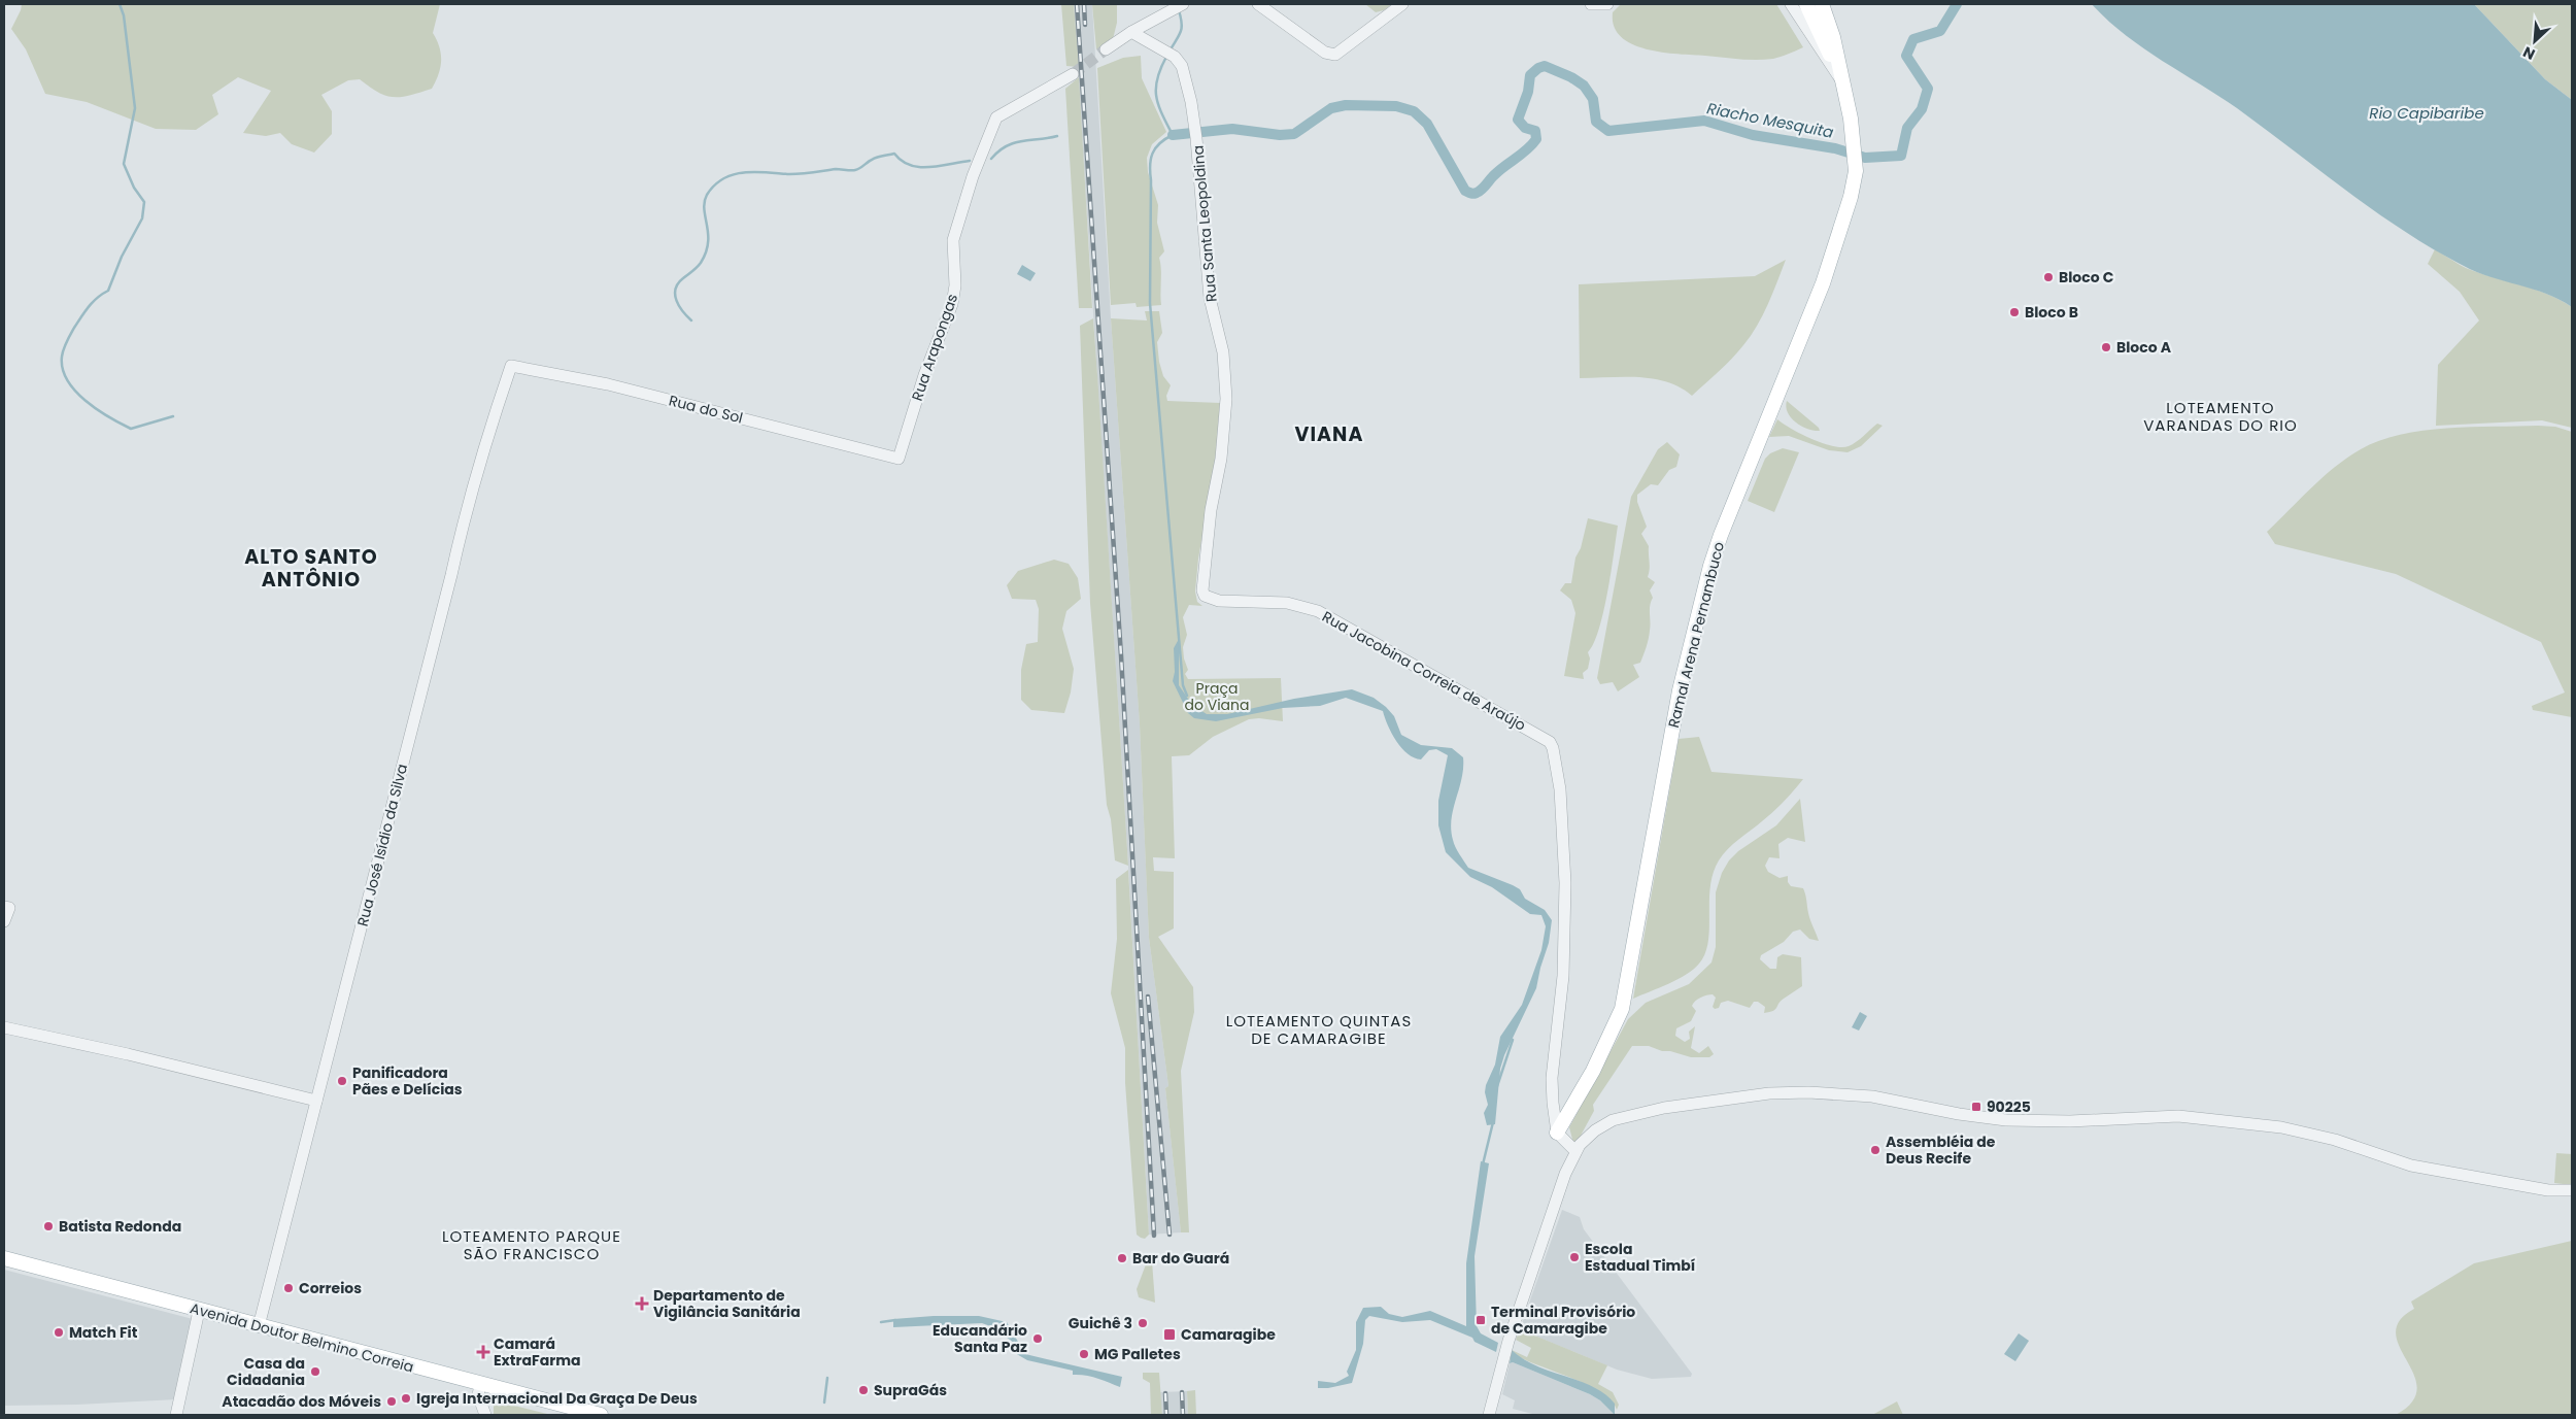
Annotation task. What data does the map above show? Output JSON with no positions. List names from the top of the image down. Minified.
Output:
{"streets":{"main road":["Ramal Arena Pernambuco","Avenida Doutor Belmino Correia"],"street":["Rua Santa Leopoldina","Rua Arapongas","Rua do Sol","Rua Jacobina Correia de Araújo","Rua José Isídio da Silva"]},"crossings":[["Rua Santa Leopoldina","Rua Jacobina Correia de Araújo"],["Rua Arapongas","Rua do Sol"],["Rua do Sol","Rua José Isídio da Silva"],["Ramal Arena Pernambuco","Rua Jacobina Correia de Araújo"],["Rua José Isídio da Silva","Avenida Doutor Belmino Correia"]],"districts":["LOTEAMENTO VARANDAS DO RIO","VIANA","ALTO SANTO ANTÔNIO","LOTEAMENTO QUINTAS DE CAMARAGIBE","LOTEAMENTO PARQUE SÃO FRANCISCO"],"water":["Rio Capibaribe","Riacho Mesquita"],"parks":["Praça do Viana"],"places":{"other":["Bloco C","Bloco B","Bloco A","Panificadora Pães e Delícias","Assembléia de Deus Recife","Batista Redonda","Escola Estadual Timbí","Bar do Guará","Correios","Guichê 3","Match Fit","Educandário Santa Paz","MG Palletes","Casa da Cidadania","SupraGás","Igreja Internacional Da Graça De Deus","Atacadão dos Móveis"],"transit":["90225","Terminal Provisório de Camaragibe","Camaragibe"],"health":["Departamento de Vigilância Sanitária","Camará ExtraFarma"]},"north":"bottom left"}
